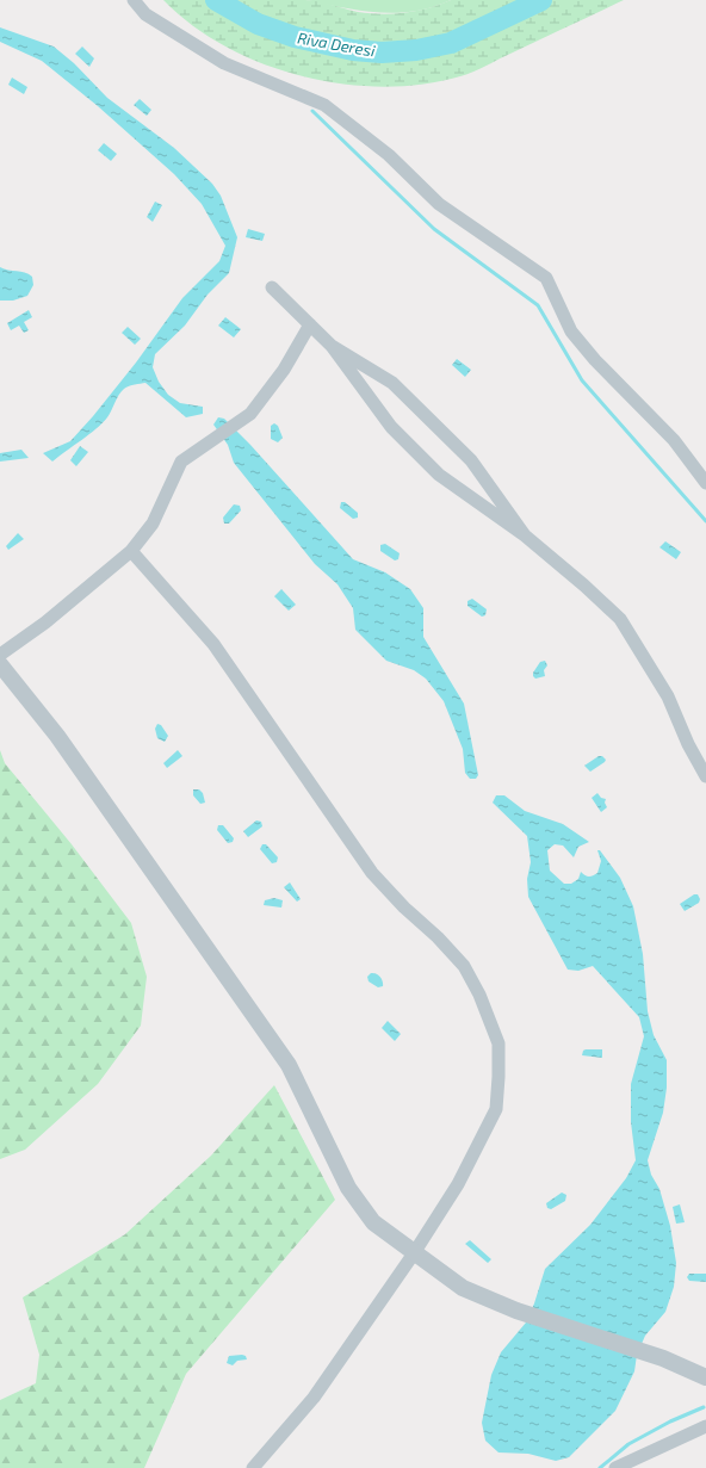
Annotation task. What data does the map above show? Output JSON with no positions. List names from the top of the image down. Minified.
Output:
{"water":["Riva Deresi"]}
